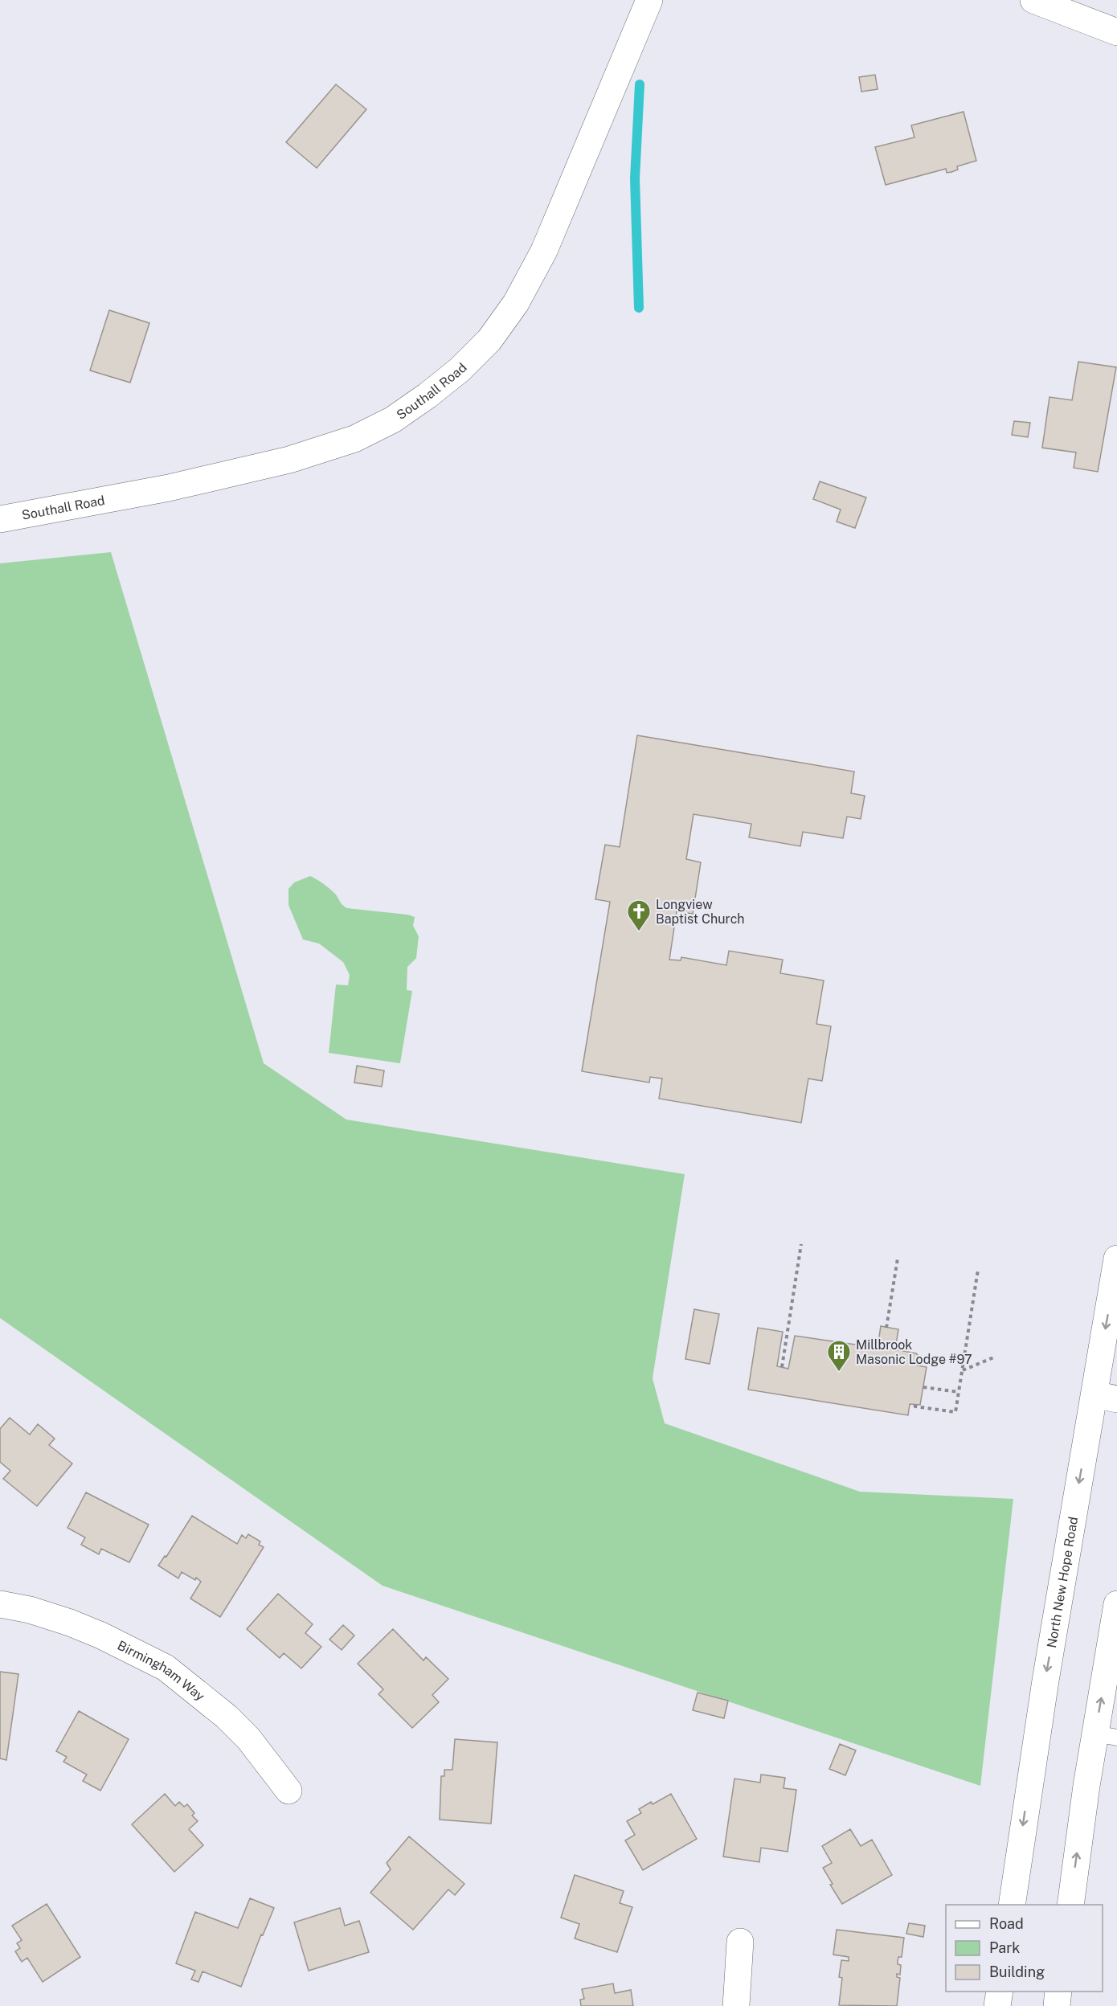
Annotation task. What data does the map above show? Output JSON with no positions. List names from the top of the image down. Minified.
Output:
{"streets":{"street":["Southall Road","North New Hope Road","Birmingham Way"]},"places":{"church":["Longview Baptist Church"],"building":["Millbrook Masonic Lodge #97"]},"legend":["Road","Park","Building"]}
